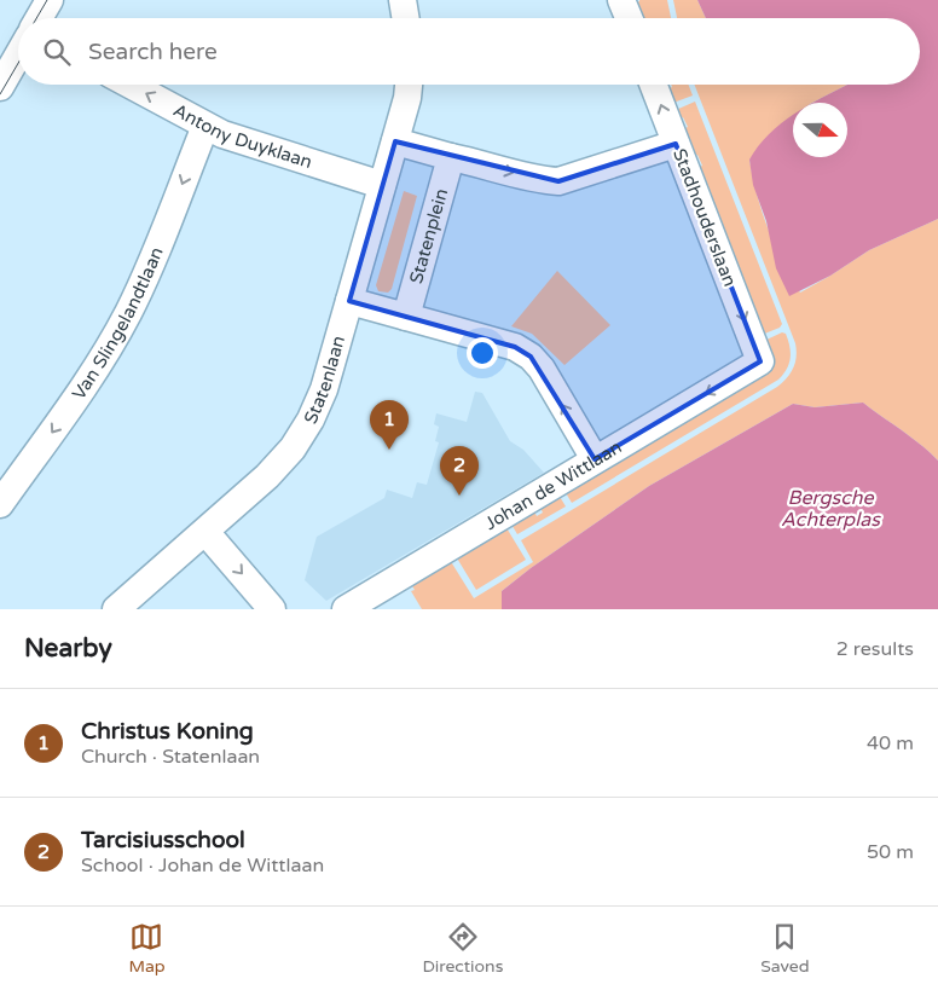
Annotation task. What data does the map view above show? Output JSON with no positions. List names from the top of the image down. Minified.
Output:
{"streets":{"street":["Antony Duyklaan","Stadhouderslaan","Statenplein","Van Slingelandtlaan","Statenlaan","Johan de Wittlaan"]},"crossings":[["Antony Duyklaan","Van Slingelandtlaan"],["Antony Duyklaan","Statenlaan"],["Stadhouderslaan","Johan de Wittlaan"]],"one_way":["Van Slingelandtlaan","Johan de Wittlaan"],"water":["Bergsche Achterplas"],"north":"right","page":{"search":"Search here","pins":["1","2"],"heading":["Nearby","2 results"],"list":[{"mark":"1","name":"Christus Koning","note":"Church · Statenlaan","value":"40 m"},{"mark":"2","name":"Tarcisiusschool","note":"School · Johan de Wittlaan","value":"50 m"}],"nav":["Map","Directions","Saved"]}}
